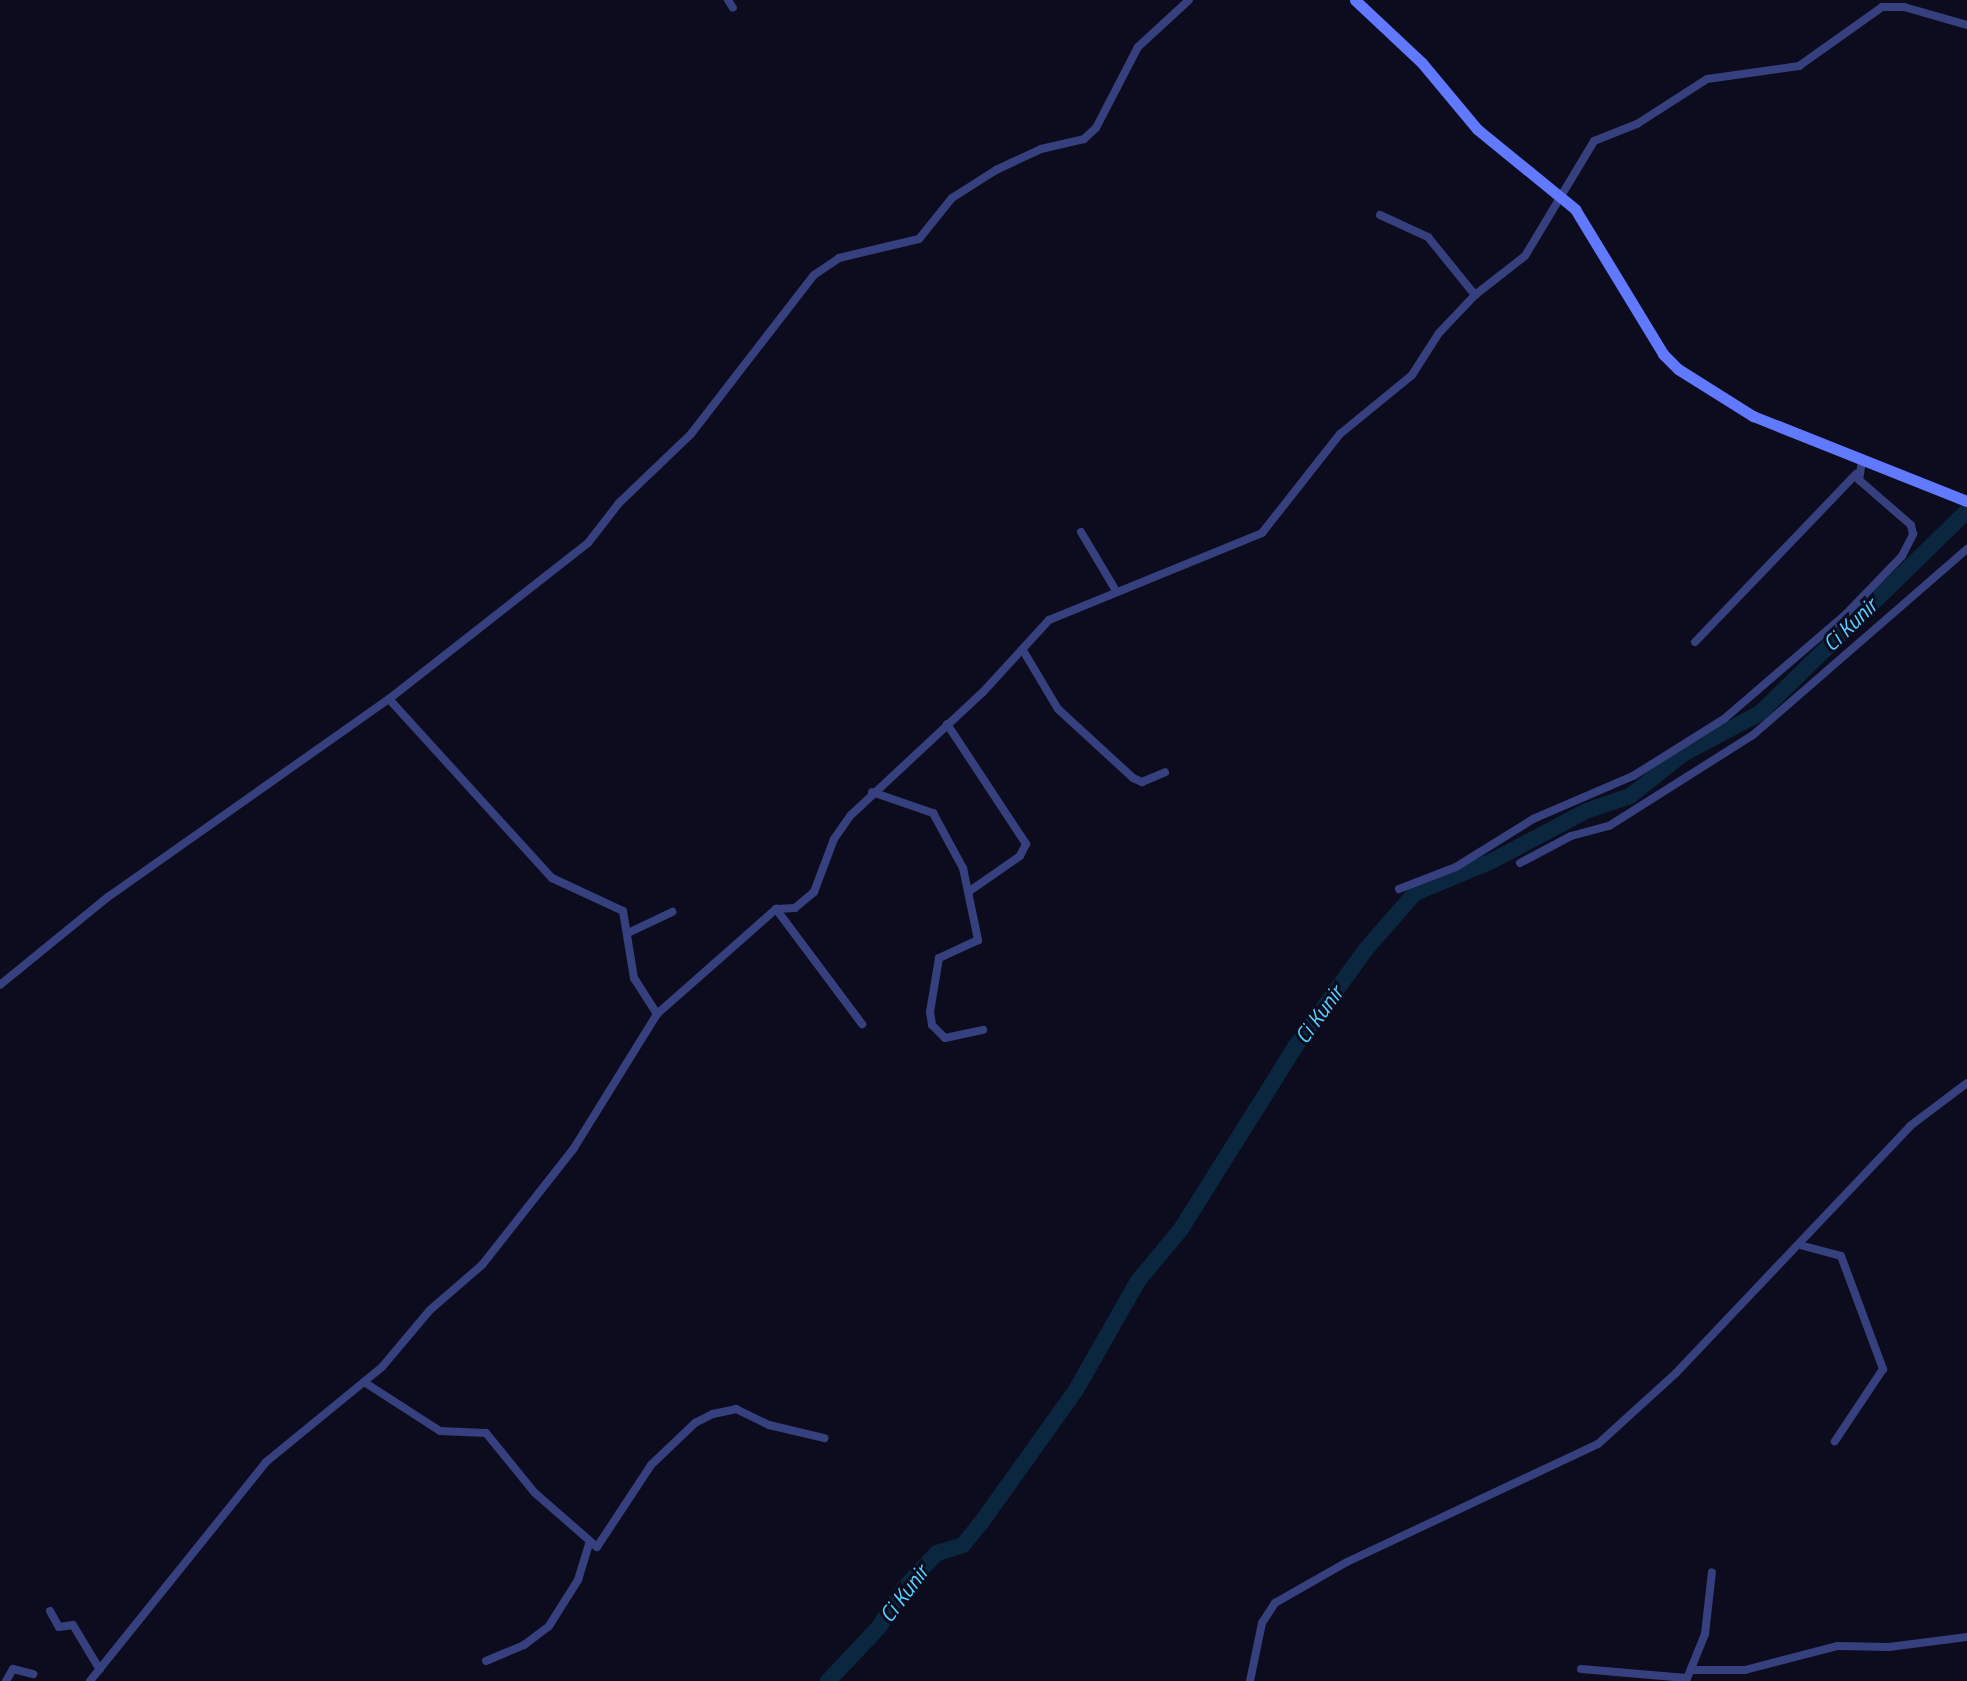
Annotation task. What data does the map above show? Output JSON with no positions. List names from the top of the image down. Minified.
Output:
{"water":["Ci Kunir"]}
